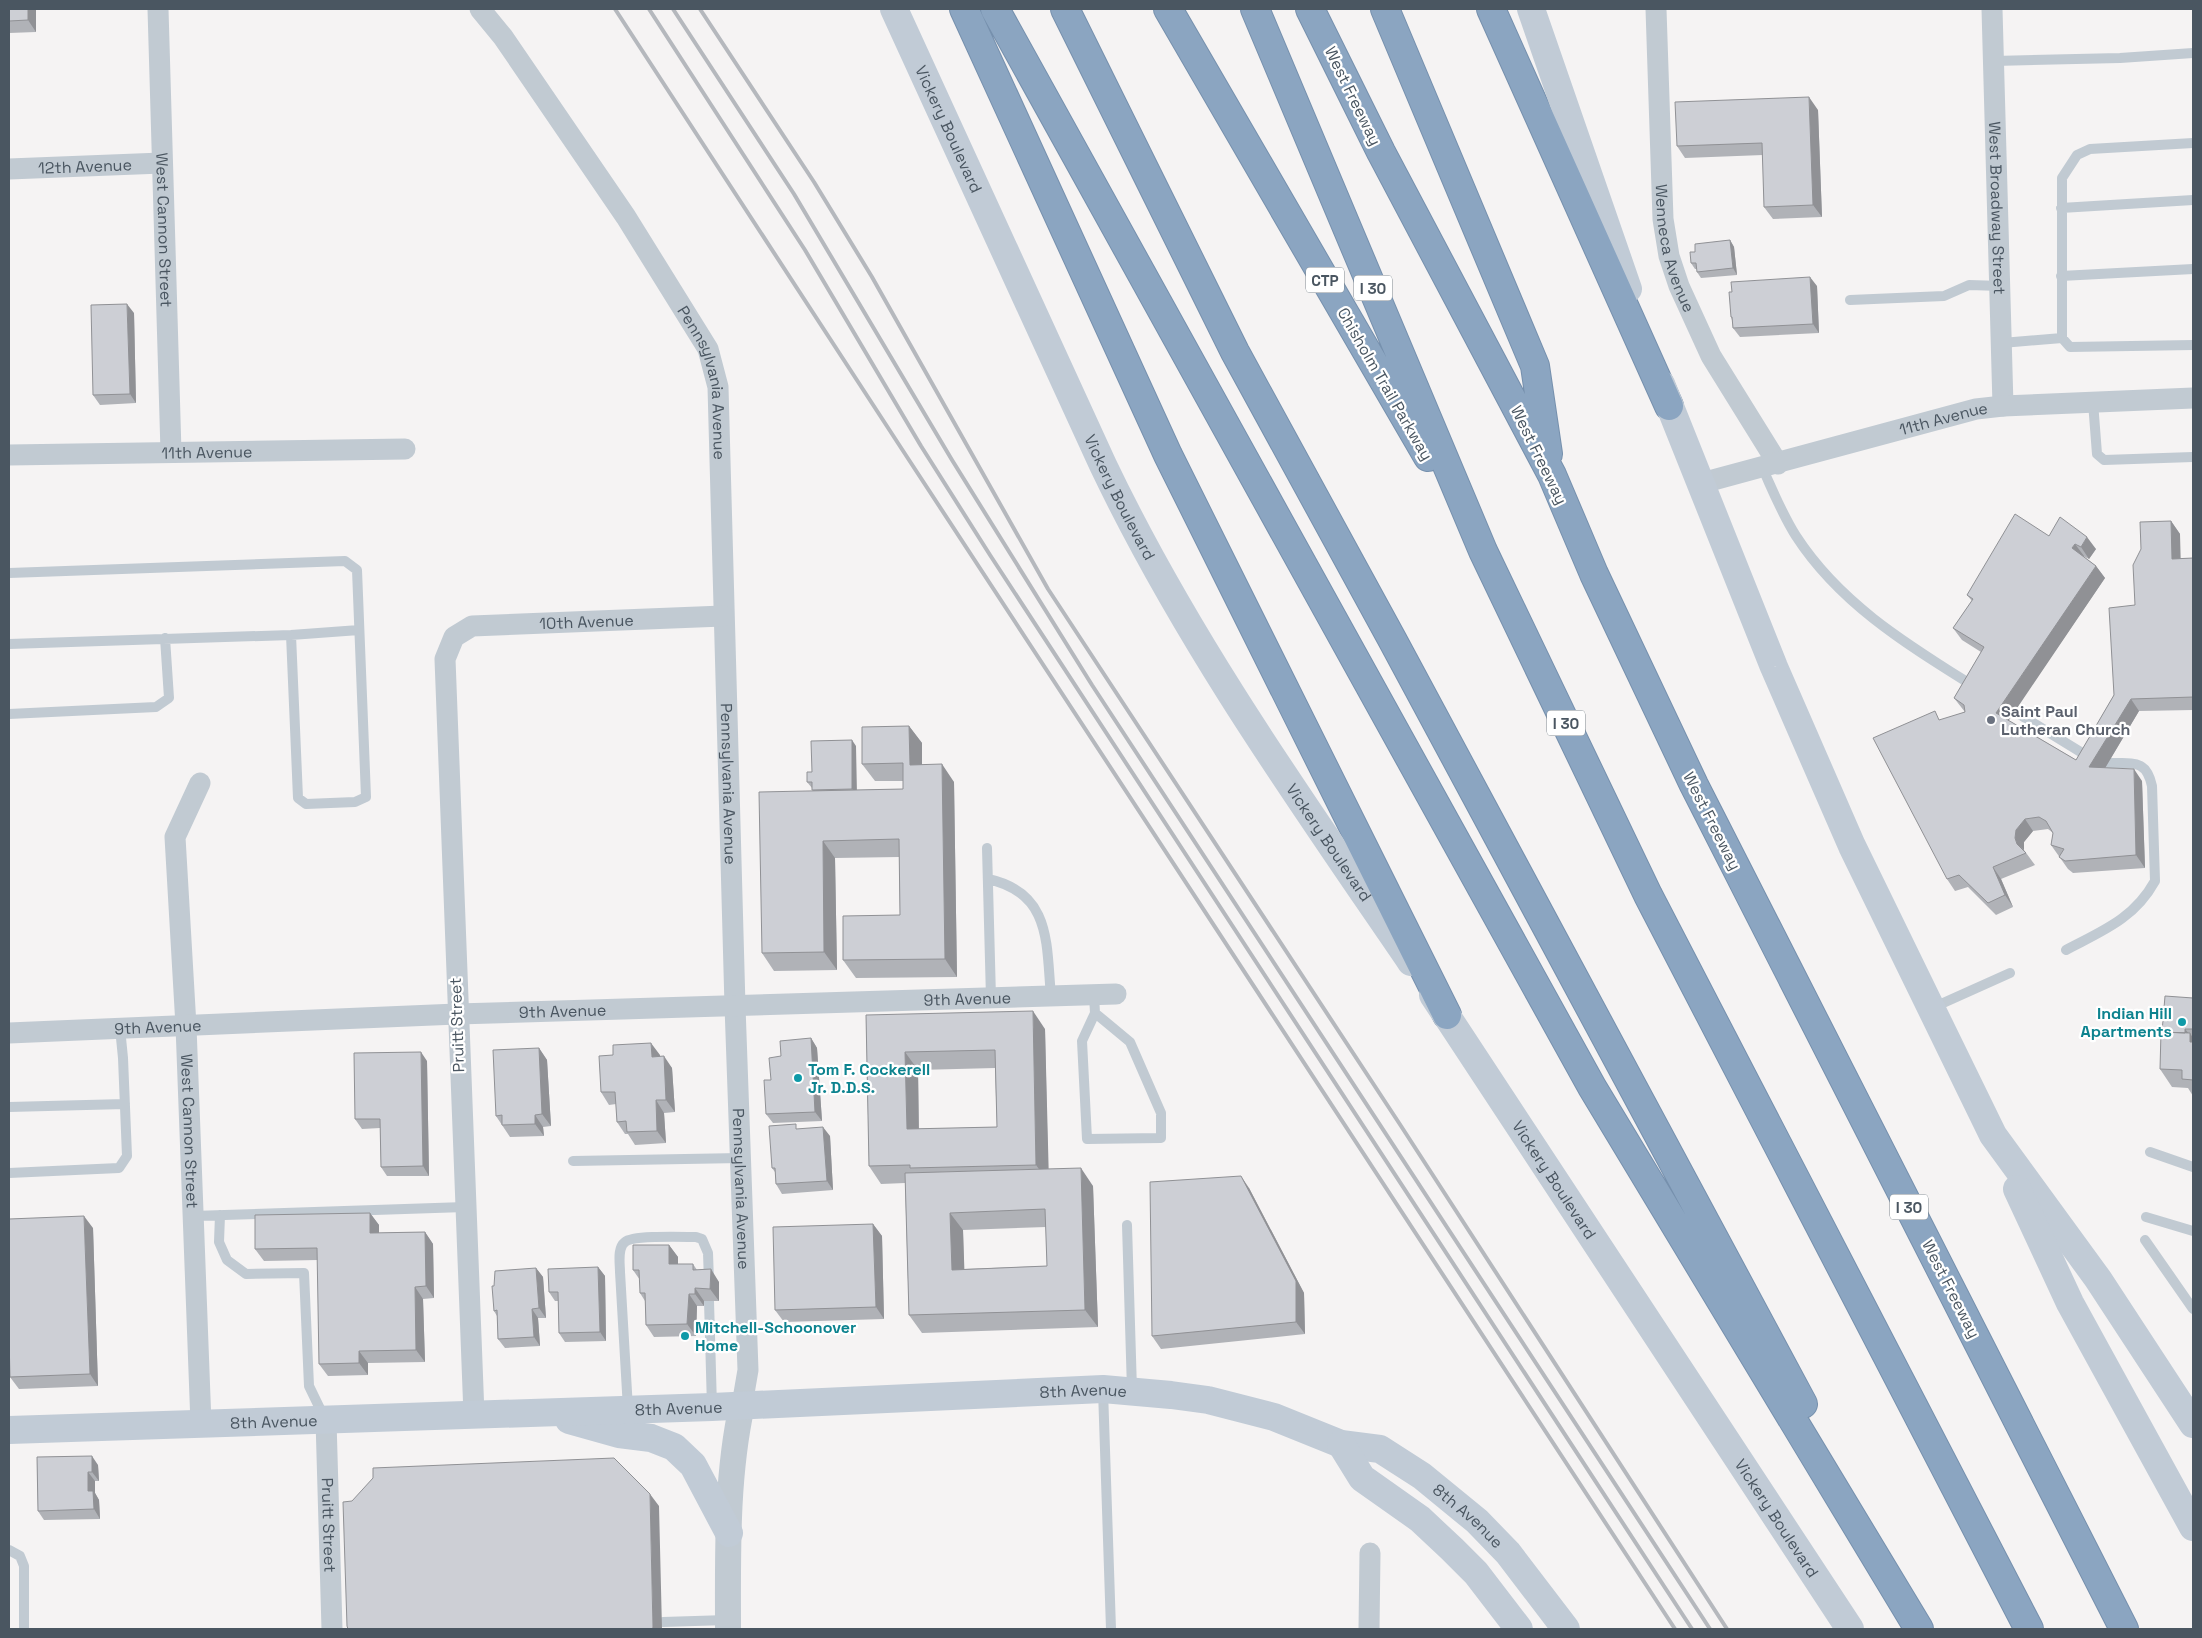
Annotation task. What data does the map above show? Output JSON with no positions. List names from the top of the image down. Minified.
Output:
{"streets":{"highway":["West Freeway","CTP","I 30","Chisholm Trail Parkway"],"main road":["Vickery Boulevard","8th Avenue"],"street":["12th Avenue","West Broadway Street","West Cannon Street","Wenneca Avenue","Pennsylvania Avenue","11th Avenue","10th Avenue","9th Avenue","Pruitt Street"]},"crossings":[["12th Avenue","West Cannon Street"],["West Broadway Street","11th Avenue"],["West Cannon Street","11th Avenue"],["West Cannon Street","9th Avenue"],["West Cannon Street","8th Avenue"],["Wenneca Avenue","11th Avenue"],["I 30","Chisholm Trail Parkway"],["Pennsylvania Avenue","10th Avenue"],["Pennsylvania Avenue","9th Avenue"],["Pennsylvania Avenue","8th Avenue"],["10th Avenue","Pruitt Street"],["9th Avenue","Pruitt Street"],["Pruitt Street","8th Avenue"]],"places":["Saint Paul Lutheran Church","Indian Hill Apartments","Tom F. Cockerell Jr. D.D.S.","Mitchell-Schoonover Home"]}
